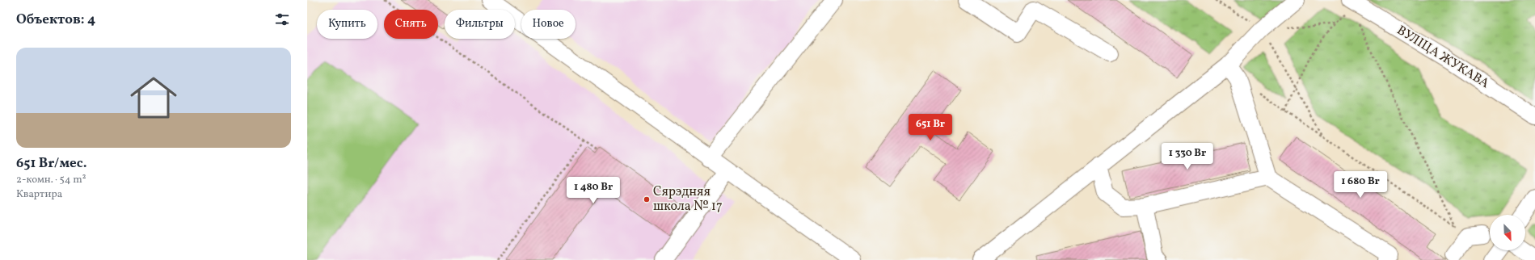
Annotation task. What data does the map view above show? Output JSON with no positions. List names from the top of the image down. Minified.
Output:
{"streets":{"street":["ВУЛІЦА ЖУКАВА"]},"places":["Сярэдняя школа № 17"],"north":"bottom right","page":{"heading":"Объектов: 4","chip":["Купить","Снять","Фильтры","Новое"],"list":[{"name":"651 Br/мес.","note":"2-комн. · 54 m² · Квартира"}],"price":["651 Br","1 330 Br","1 680 Br","1 480 Br"]}}
